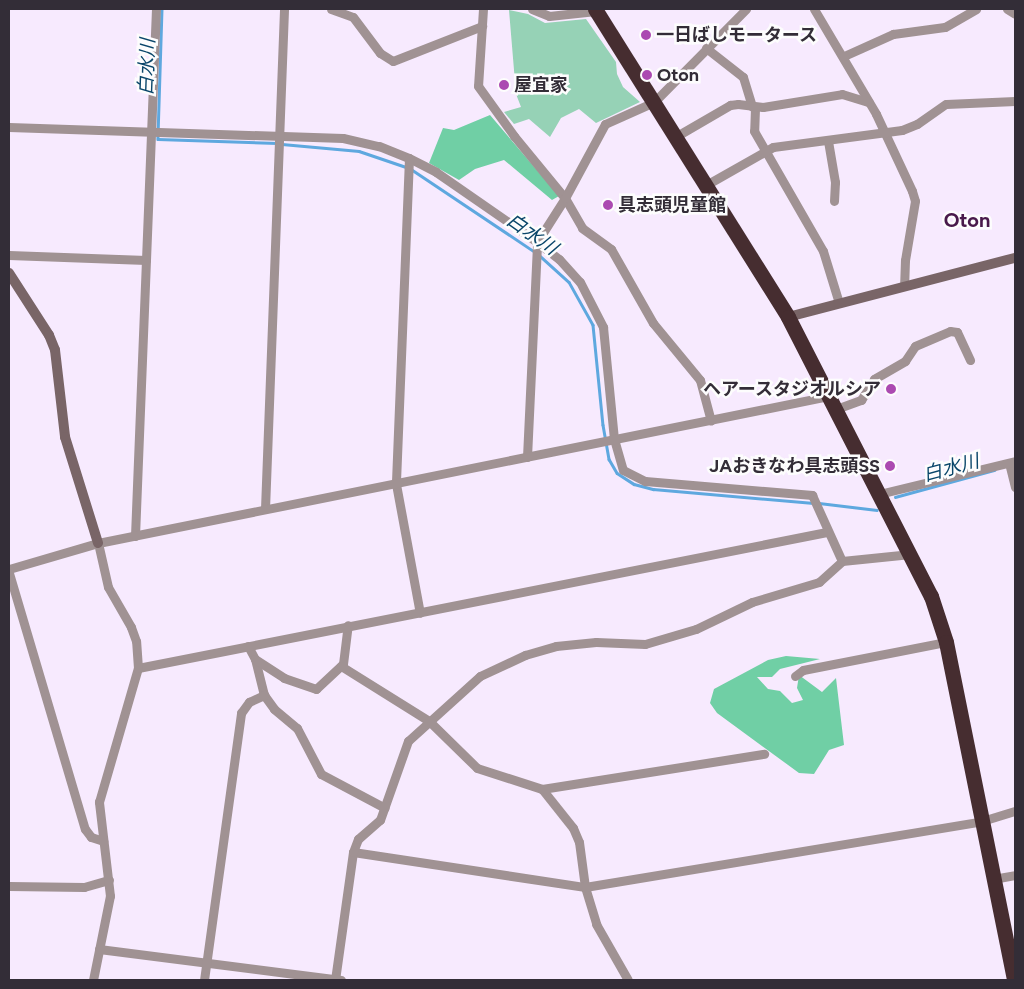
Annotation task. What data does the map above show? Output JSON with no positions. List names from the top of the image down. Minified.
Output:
{"districts":["Oton"],"water":["白水川"],"places":["一日ばしモータース","Oton","屋宜家","具志頭児童館","ヘアースタジオルシア","JAおきなわ具志頭SS"]}
